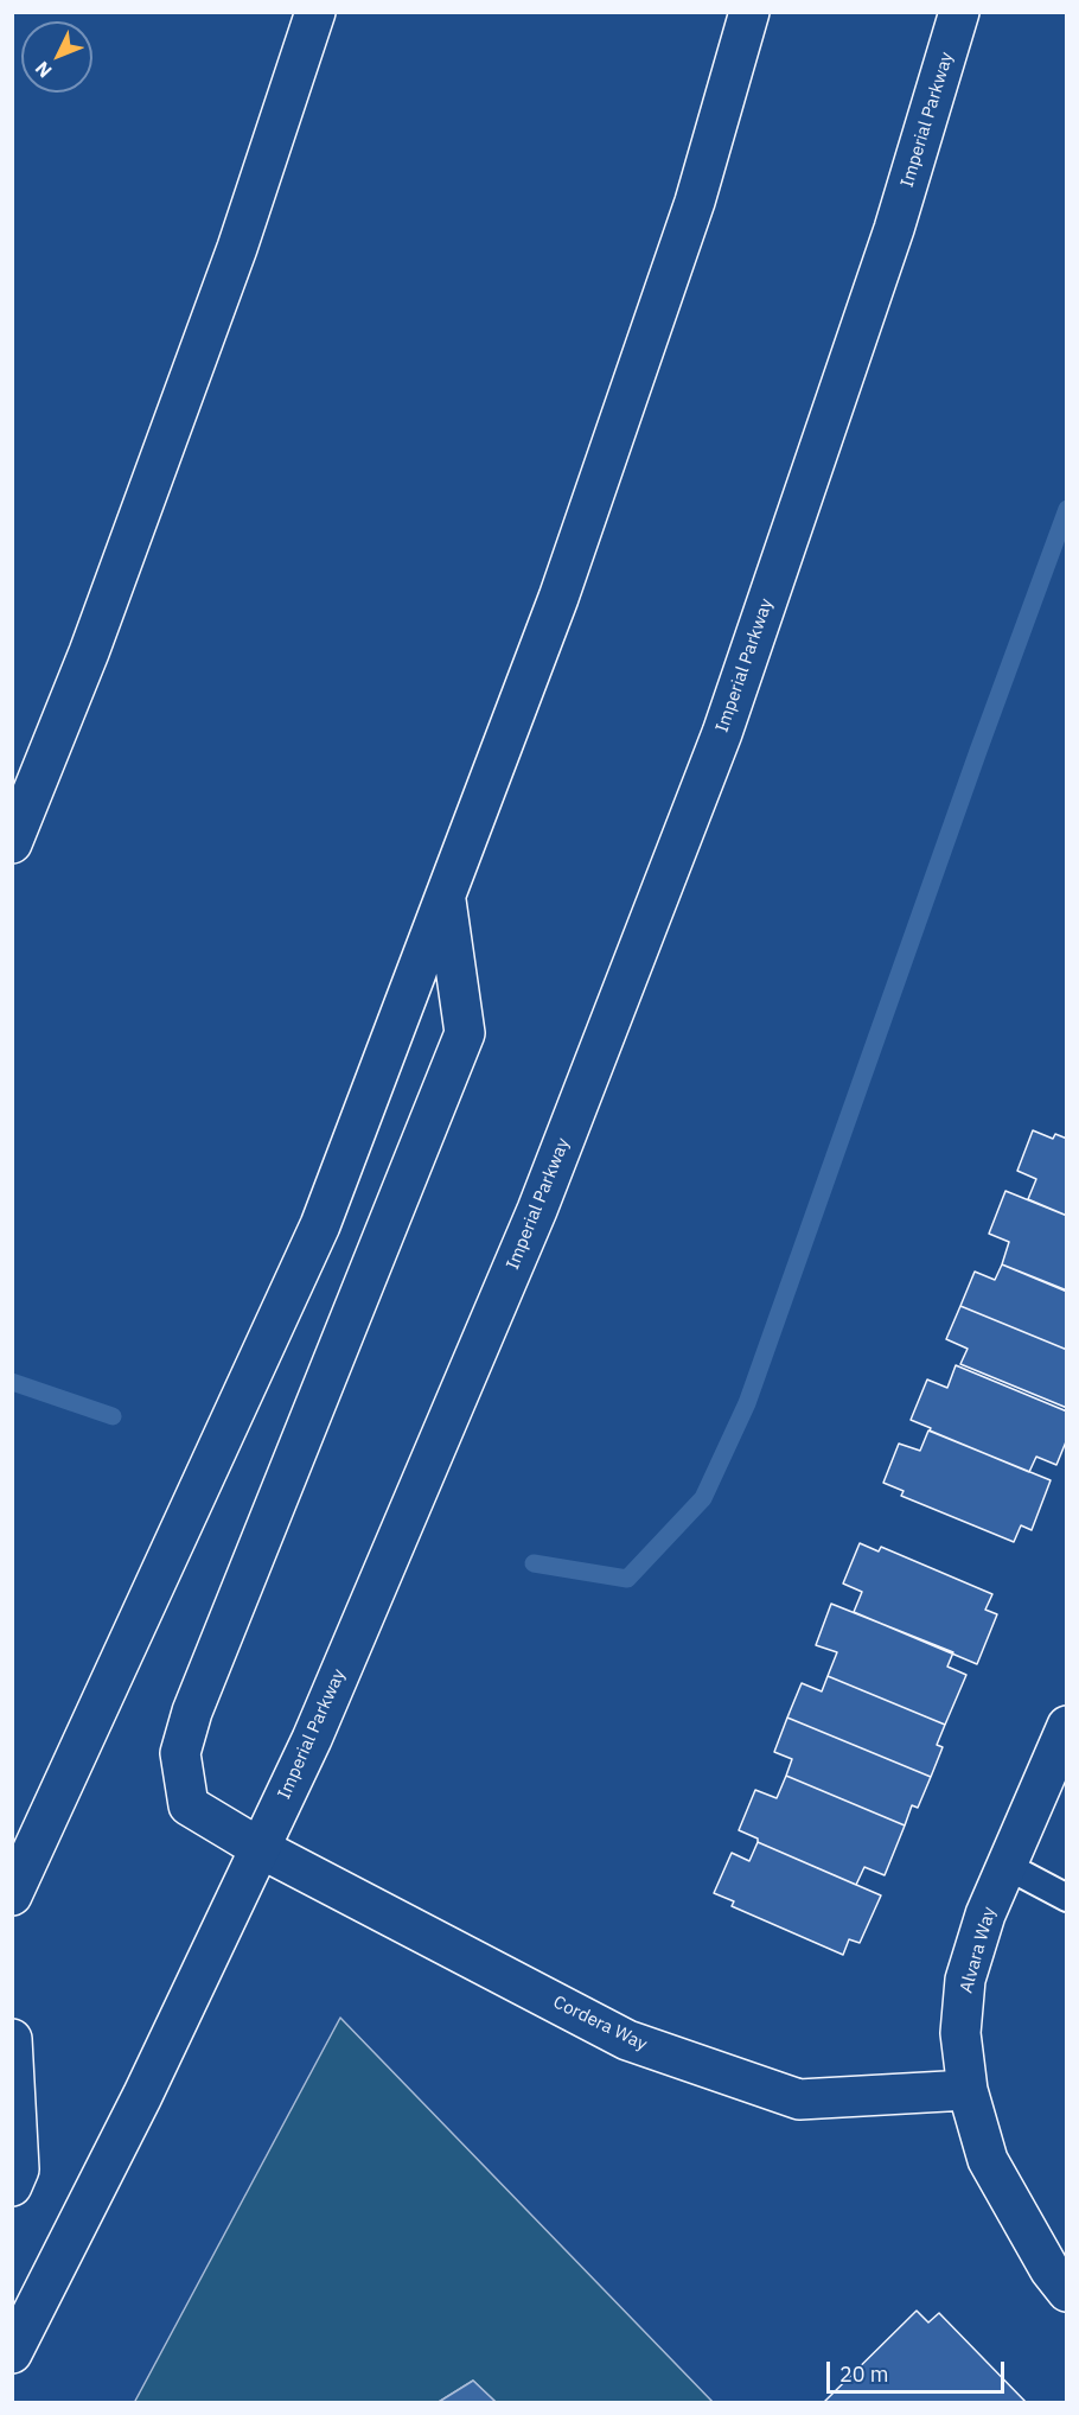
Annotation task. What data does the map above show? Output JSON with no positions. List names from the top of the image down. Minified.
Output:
{"streets":{"main road":["Imperial Parkway","Alvara Way","Cordera Way"]},"crossings":[["Imperial Parkway","Cordera Way"],["Alvara Way","Cordera Way"]],"scale_bar":"20 m","north":"bottom left"}
